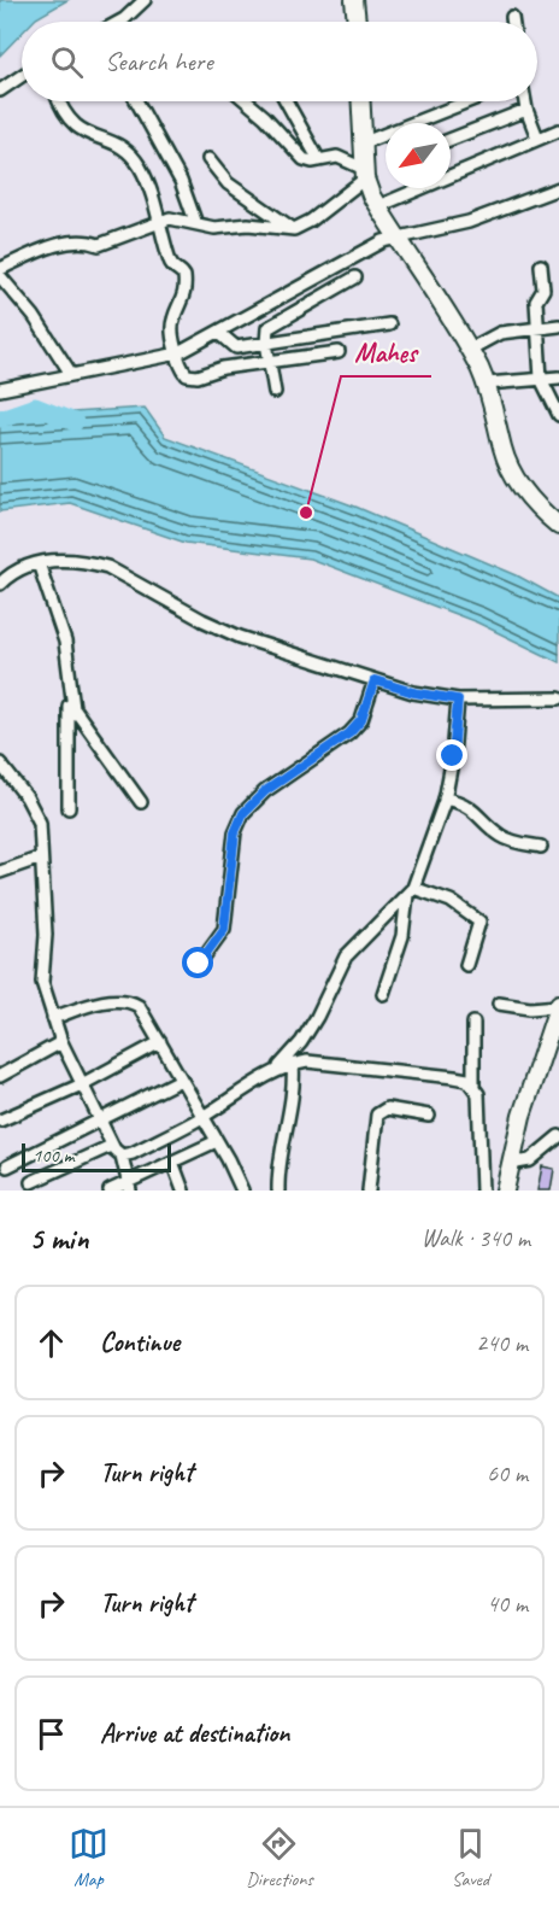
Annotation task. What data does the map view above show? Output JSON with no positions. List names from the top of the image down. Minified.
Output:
{"places":["Mahes"],"scale_bar":"100 m","north":"bottom left","page":{"search":"Search here","scale":"100 m","heading":["5 min","Walk · 340 m"],"list":[["Continue","240 m"],["Turn right","60 m"],["Turn right","40 m"],"Arrive at destination"],"nav":["Map","Directions","Saved"]}}
